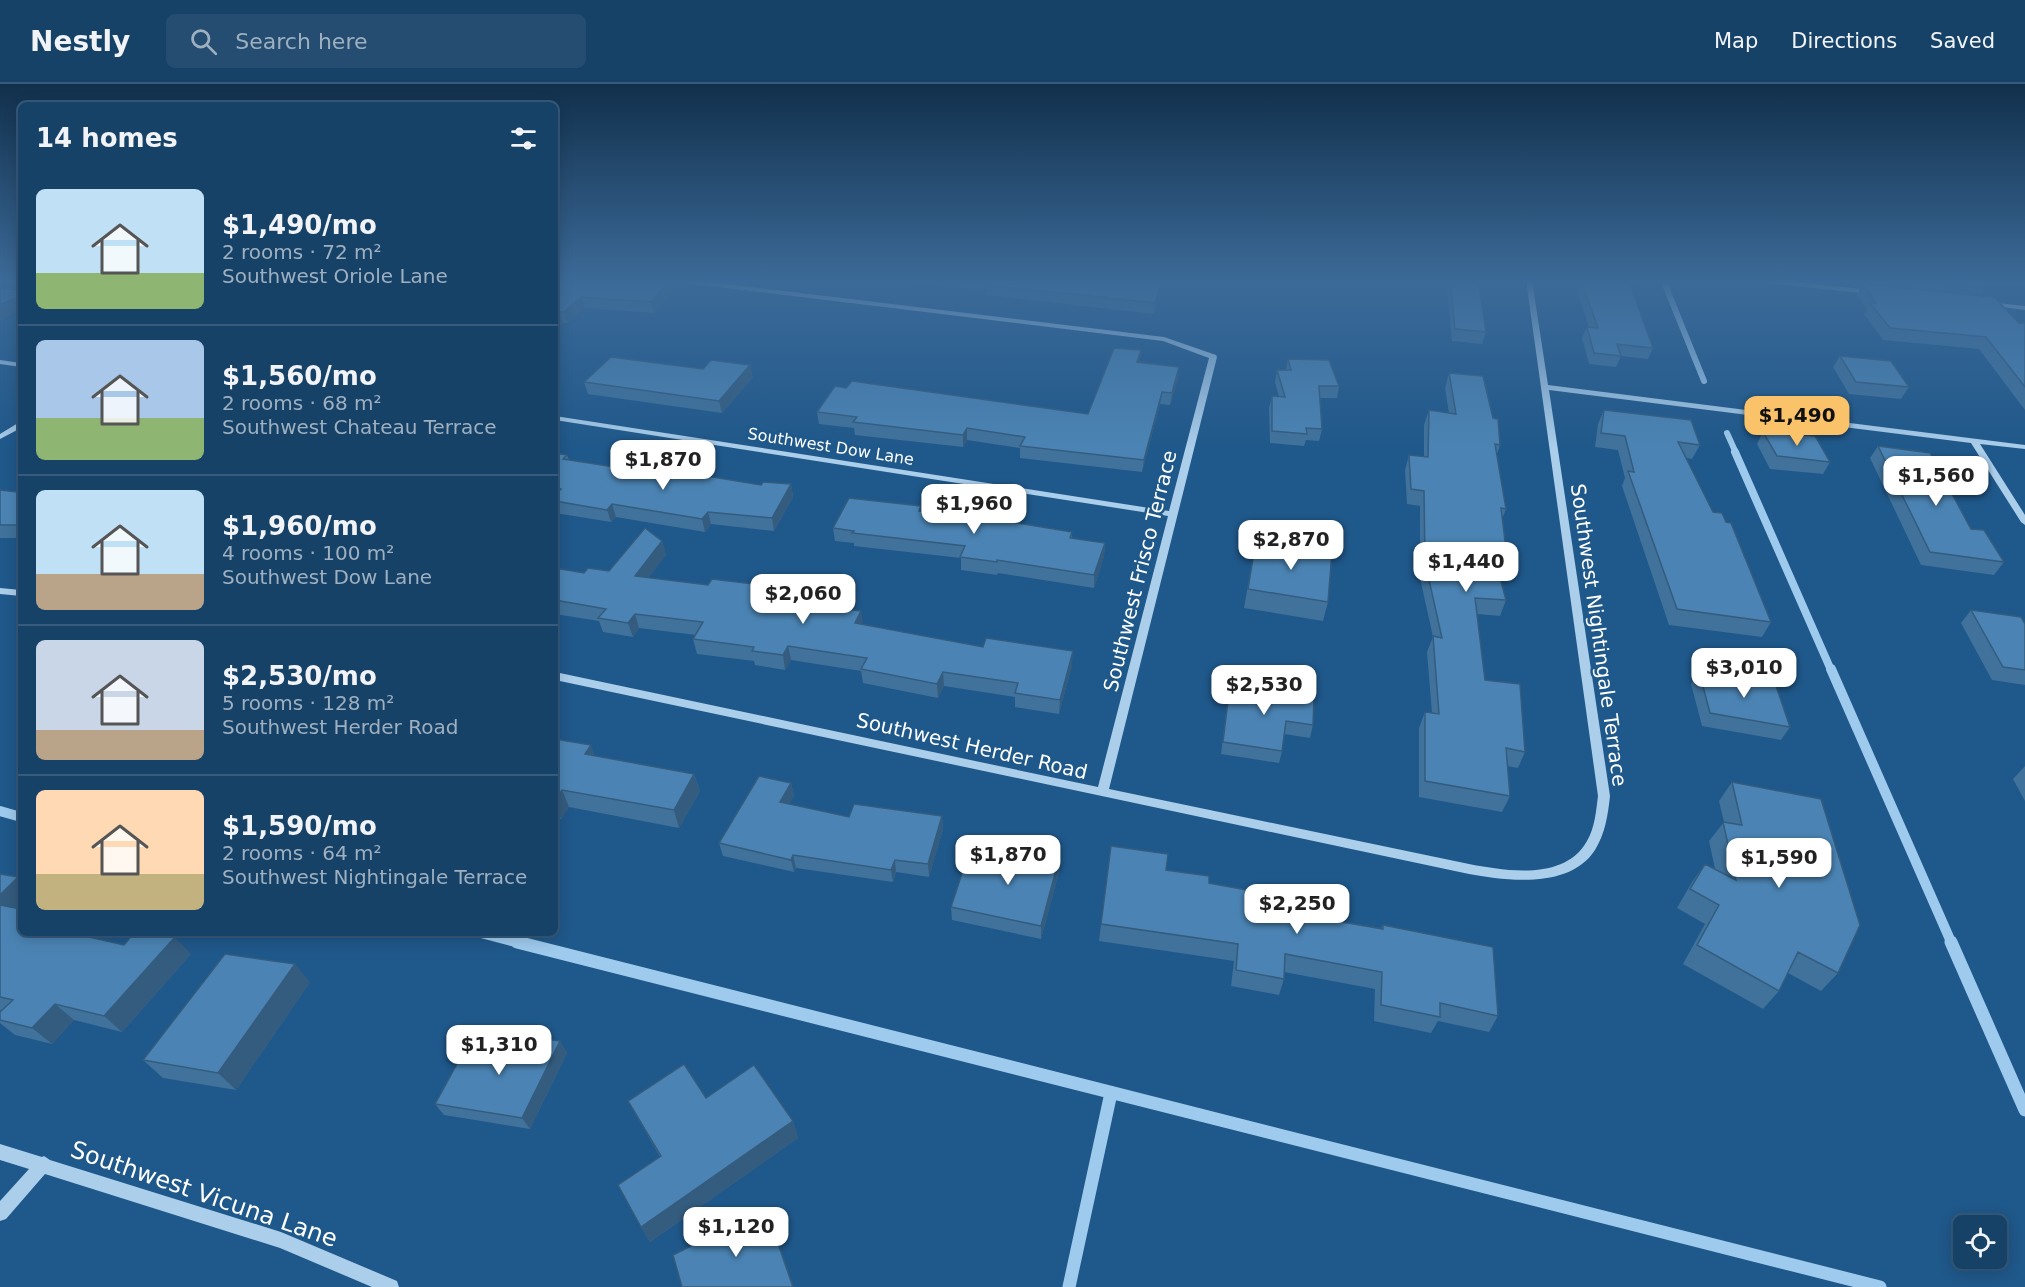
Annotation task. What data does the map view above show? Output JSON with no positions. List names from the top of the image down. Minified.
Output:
{"streets":{"street":["Southwest Dow Lane","Southwest Frisco Terrace","Southwest Nightingale Terrace","Southwest Herder Road","Southwest Vicuna Lane"]},"crossings":[["Southwest Dow Lane","Southwest Frisco Terrace"],["Southwest Frisco Terrace","Southwest Herder Road"],["Southwest Nightingale Terrace","Southwest Herder Road"]],"page":{"header":"Nestly","search":"Search here","nav":["Map","Directions","Saved"],"heading":"14 homes","list":[{"name":"$1,490/mo","note":"2 rooms · 72 m² · Southwest Oriole Lane"},{"name":"$1,560/mo","note":"2 rooms · 68 m² · Southwest Chateau Terrace"},{"name":"$1,960/mo","note":"4 rooms · 100 m² · Southwest Dow Lane"},{"name":"$2,530/mo","note":"5 rooms · 128 m² · Southwest Herder Road"},{"name":"$1,590/mo","note":"2 rooms · 64 m² · Southwest Nightingale Terrace"}],"price":["$1,490","$1,870","$1,560","$1,960","$2,870","$1,440","$2,060","$3,010","$2,530","$1,870","$1,590","$2,250","$1,310","$1,120"]}}
